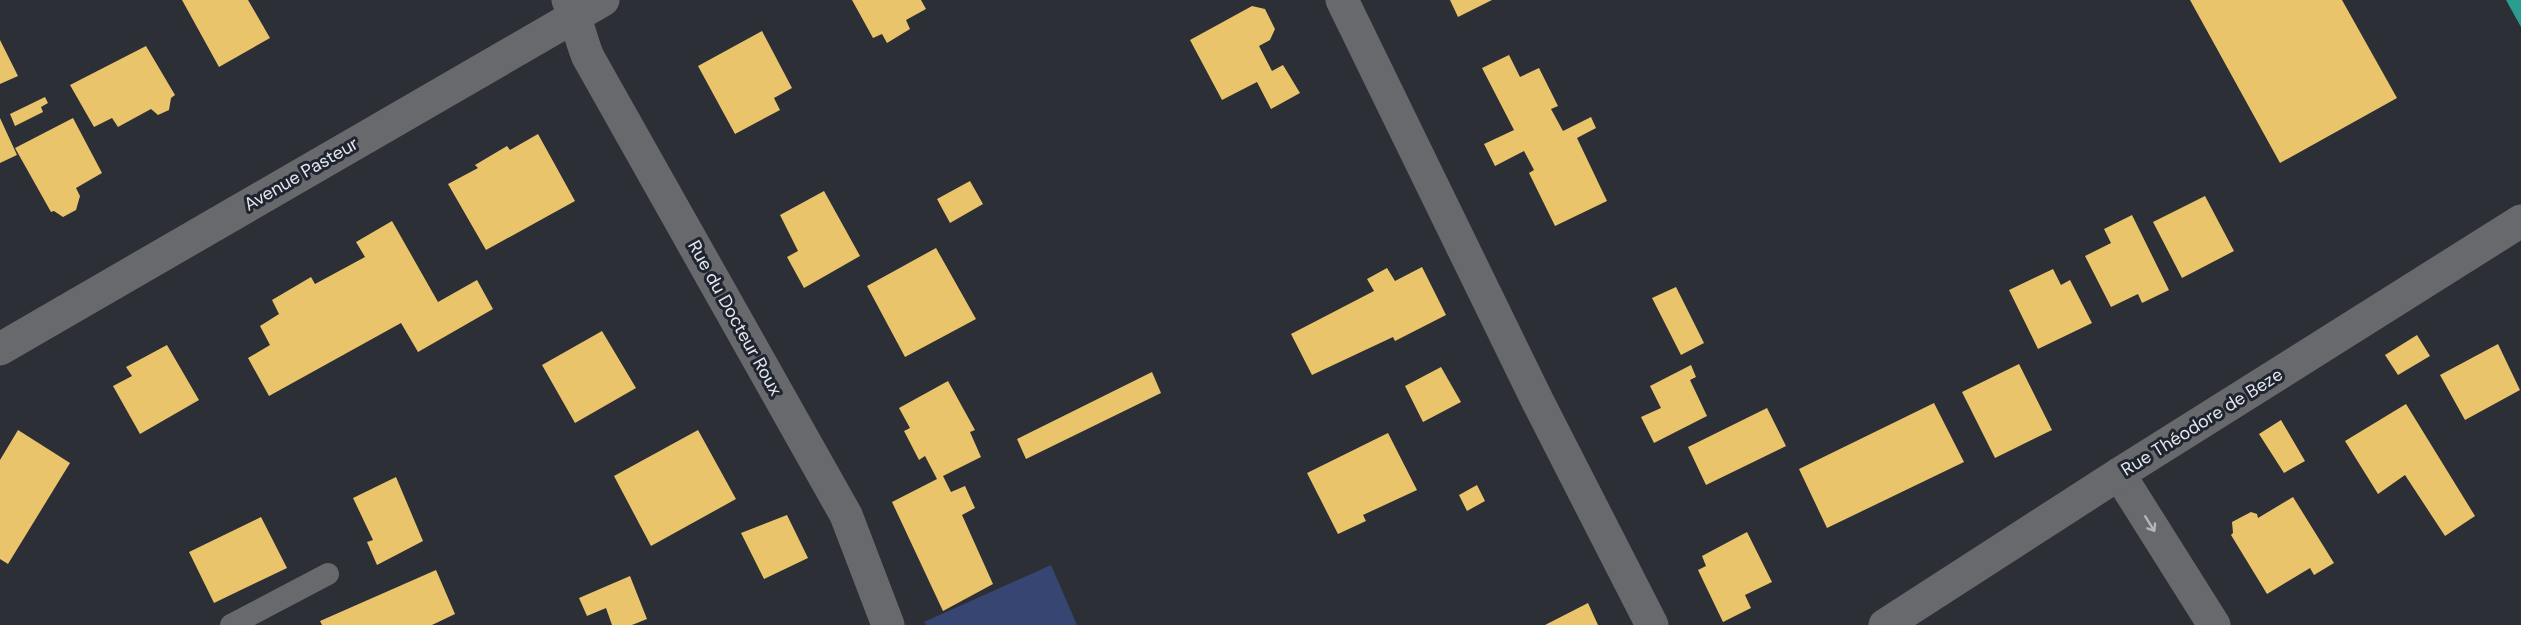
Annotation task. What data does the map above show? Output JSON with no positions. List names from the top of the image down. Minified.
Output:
{"streets":{"street":["Avenue Pasteur","Rue du Docteur Roux","Rue Théodore de Beze"]},"crossings":[["Avenue Pasteur","Rue du Docteur Roux"]]}
